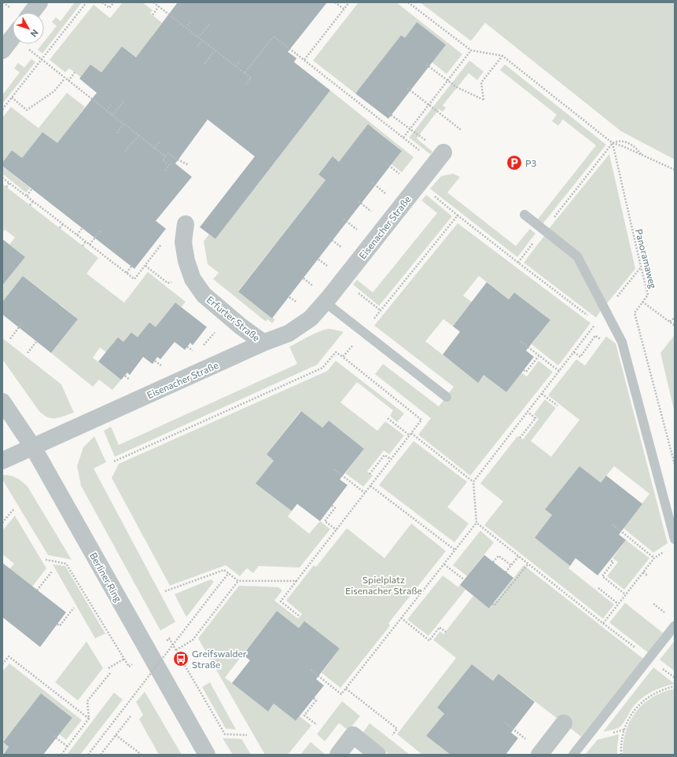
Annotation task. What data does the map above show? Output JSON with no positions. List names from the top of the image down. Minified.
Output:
{"streets":{"street":["Eisenacher Straße","Erfurter Straße","Berliner Ring"],"path":["Panoramaweg"]},"crossings":[["Eisenacher Straße","Erfurter Straße"],["Eisenacher Straße","Berliner Ring"]],"parks":["Spielplatz Eisenacher Straße"],"places":{"parking":["P3"],"bus stop":["Greifswalder Straße"]},"north":"bottom right"}
